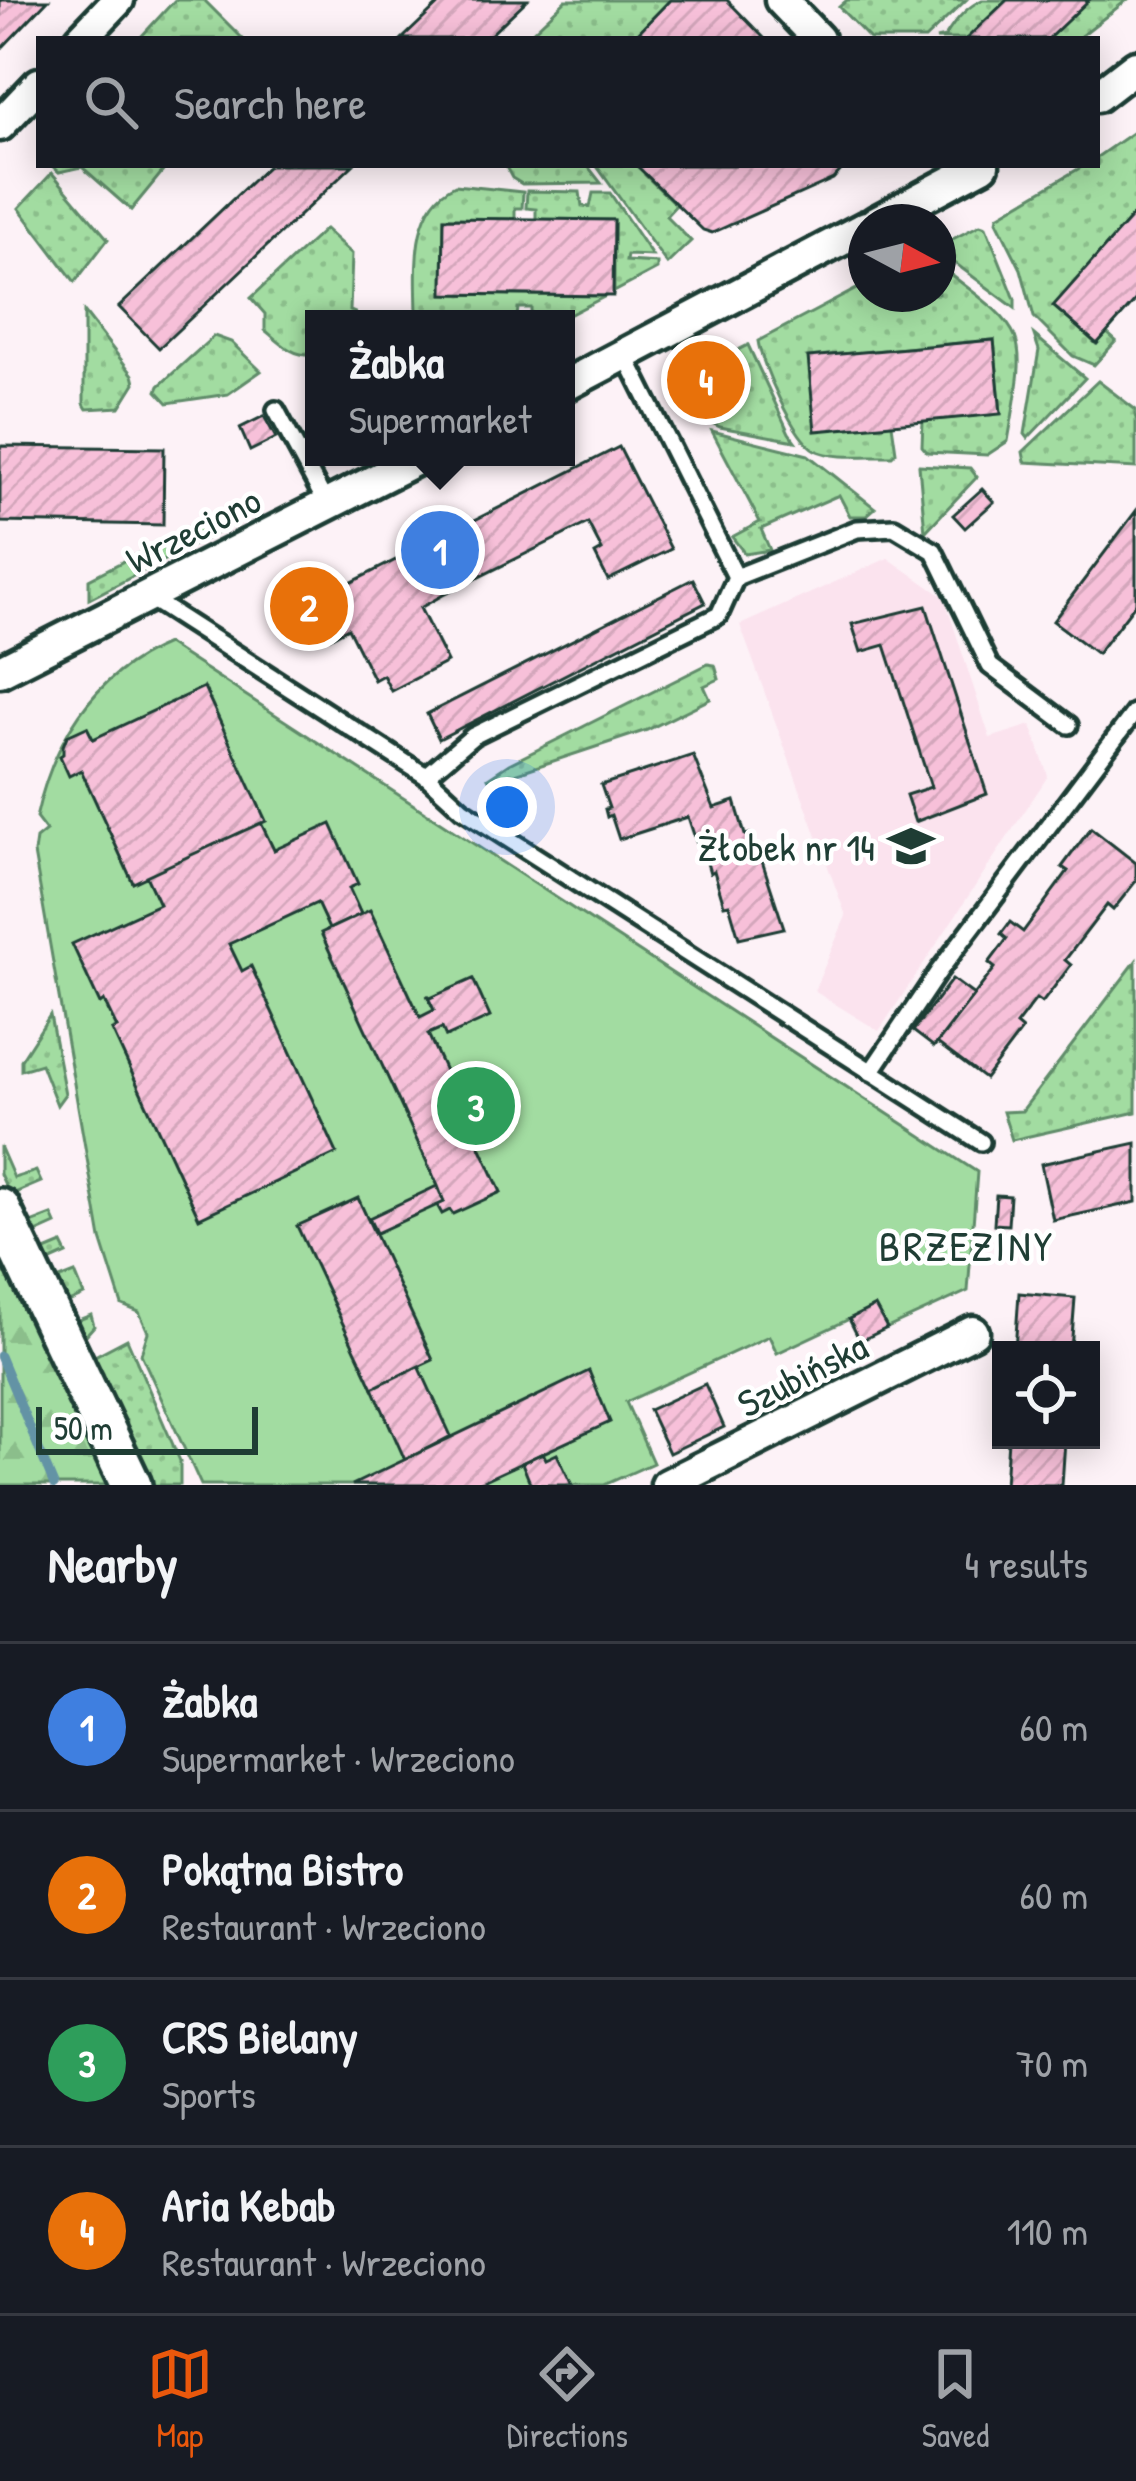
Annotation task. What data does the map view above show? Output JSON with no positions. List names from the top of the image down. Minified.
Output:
{"streets":{"street":["Wrzeciono","Szubińska"]},"districts":["BRZEZINY"],"places":{"school or university":["Żłobek nr 14"]},"scale_bar":"50 m","north":"right","page":{"search":"Search here","popup":["Żabka","Supermarket"],"pins":["4","1","2","3"],"scale":"50 m","heading":["Nearby","4 results"],"list":[{"mark":"1","name":"Żabka","note":"Supermarket · Wrzeciono","value":"60 m"},{"mark":"2","name":"Pokątna Bistro","note":"Restaurant · Wrzeciono","value":"60 m"},{"mark":"3","name":"CRS Bielany","note":"Sports","value":"70 m"},{"mark":"4","name":"Aria Kebab","note":"Restaurant · Wrzeciono","value":"110 m"}],"nav":["Map","Directions","Saved"]}}
